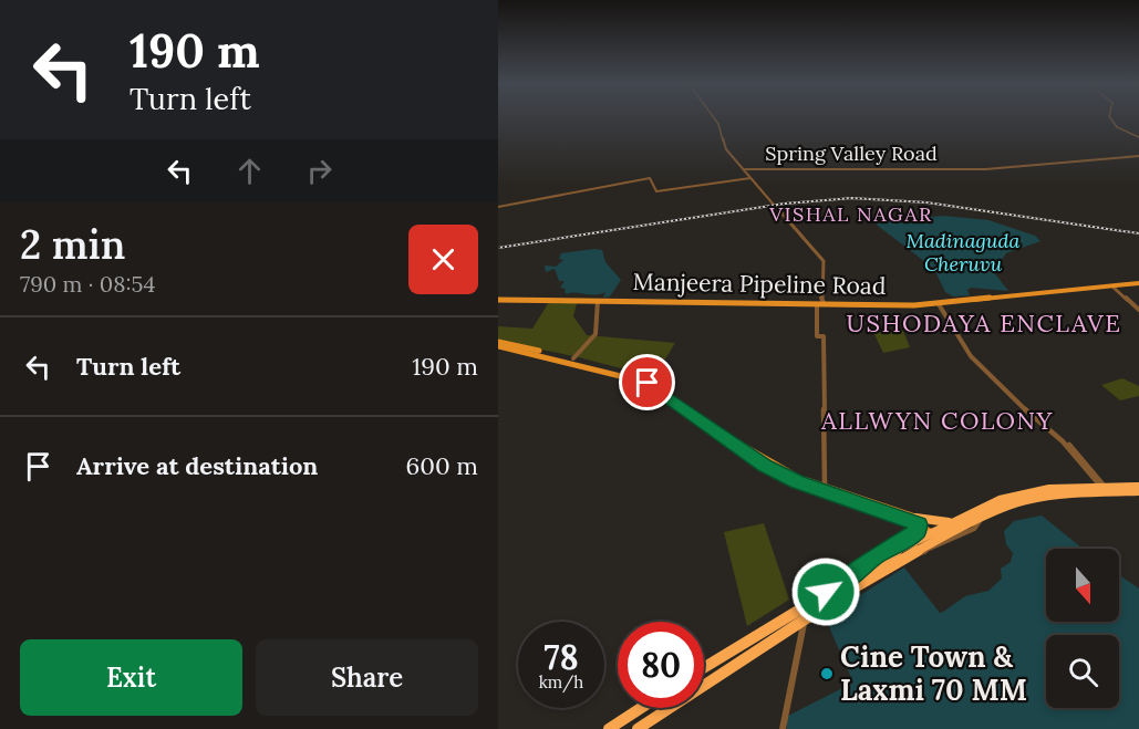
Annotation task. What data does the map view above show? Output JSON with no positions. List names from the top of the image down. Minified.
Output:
{"streets":{"main road":["Manjeera Pipeline Road"],"street":["Spring Valley Road"]},"districts":["VISHAL NAGAR","USHODAYA ENCLAVE","ALLWYN COLONY"],"water":["Madinaguda Cheruvu"],"places":["Cine Town & Laxmi 70 MM"],"north":"bottom","page":{"turn":["190 m","Turn left"],"heading":["2 min","790 m · 08:54"],"list":[{"name":"Turn left","value":"190 m"},{"name":"Arrive at destination","value":"600 m"}],"speed":"78 km/h","limit":"80","buttons":["Exit","Share"]}}
